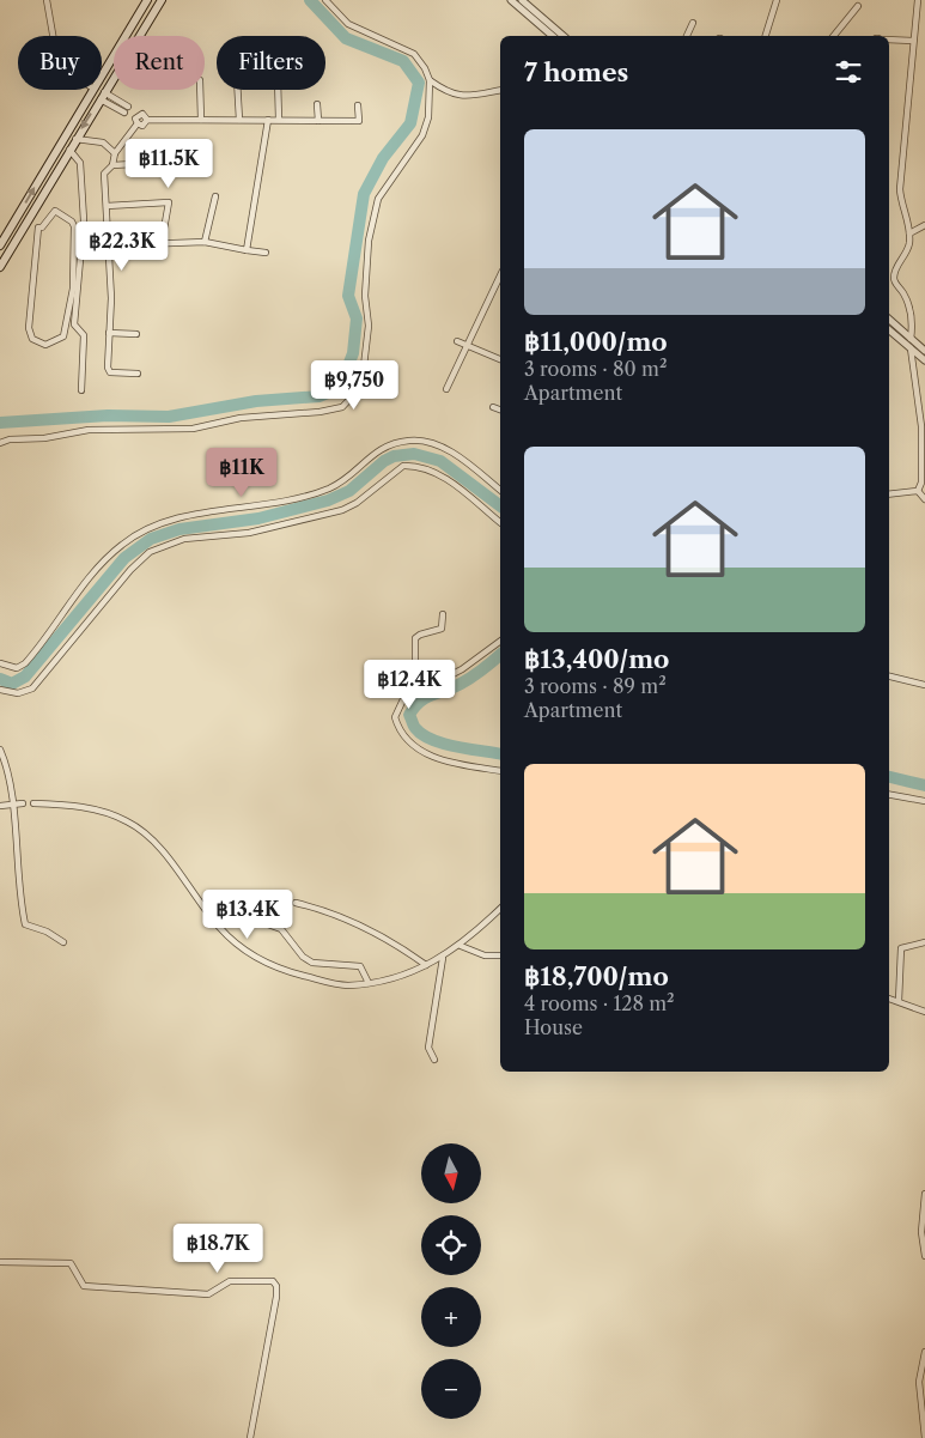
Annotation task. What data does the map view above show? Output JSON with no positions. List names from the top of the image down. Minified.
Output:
{"north":"bottom","page":{"chip":["Buy","Rent","Filters"],"heading":"7 homes","list":[{"name":"฿11,000/mo","note":"3 rooms · 80 m² · Apartment"},{"name":"฿13,400/mo","note":"3 rooms · 89 m² · Apartment"},{"name":"฿18,700/mo","note":"4 rooms · 128 m² · House"}],"price":["฿11.5K","฿22.3K","฿9,750","฿11K","฿12.4K","฿13.4K","฿18.7K"],"map_buttons":["+","−"]}}
